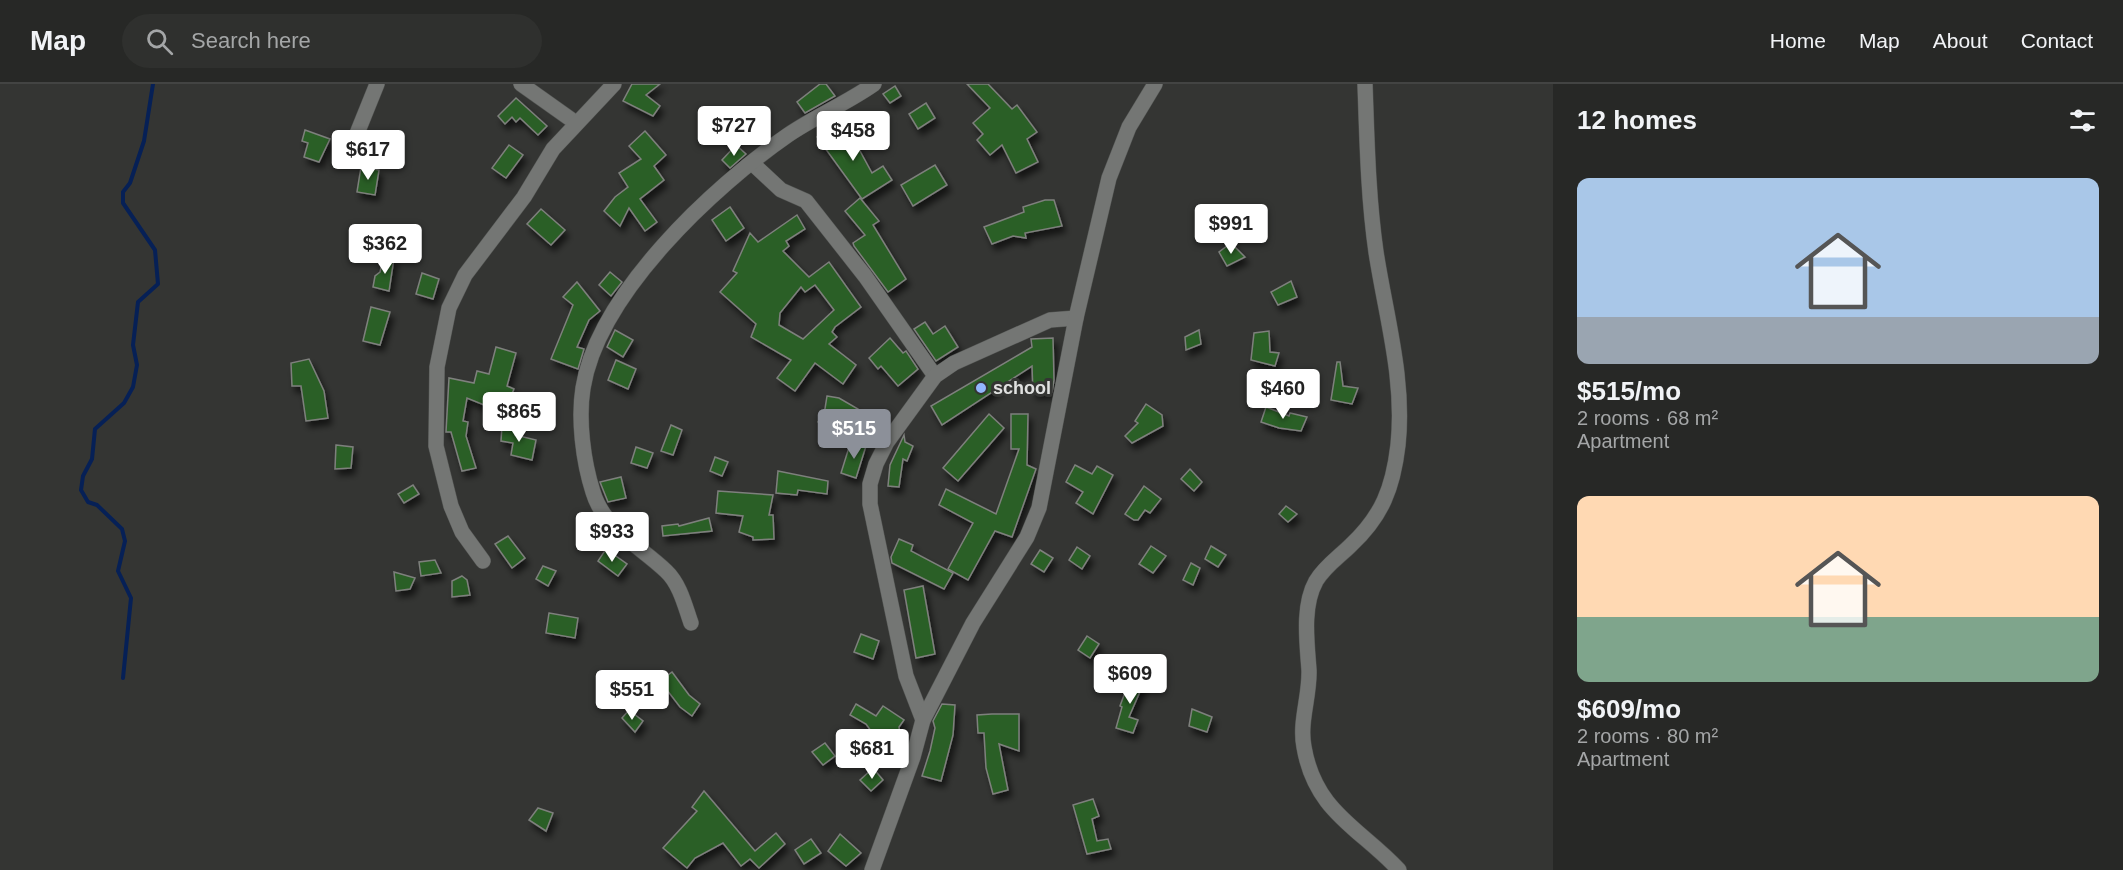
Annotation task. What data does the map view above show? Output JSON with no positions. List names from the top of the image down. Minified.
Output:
{"places":["school"],"page":{"header":"Map","search":"Search here","nav":["Home","Map","About","Contact"],"heading":"12 homes","price":["$727","$458","$617","$991","$362","$460","$865","$515","$933","$609","$551","$681"],"list":[{"name":"$515/mo","note":"2 rooms · 68 m² · Apartment"},{"name":"$609/mo","note":"2 rooms · 80 m² · Apartment"}]}}
